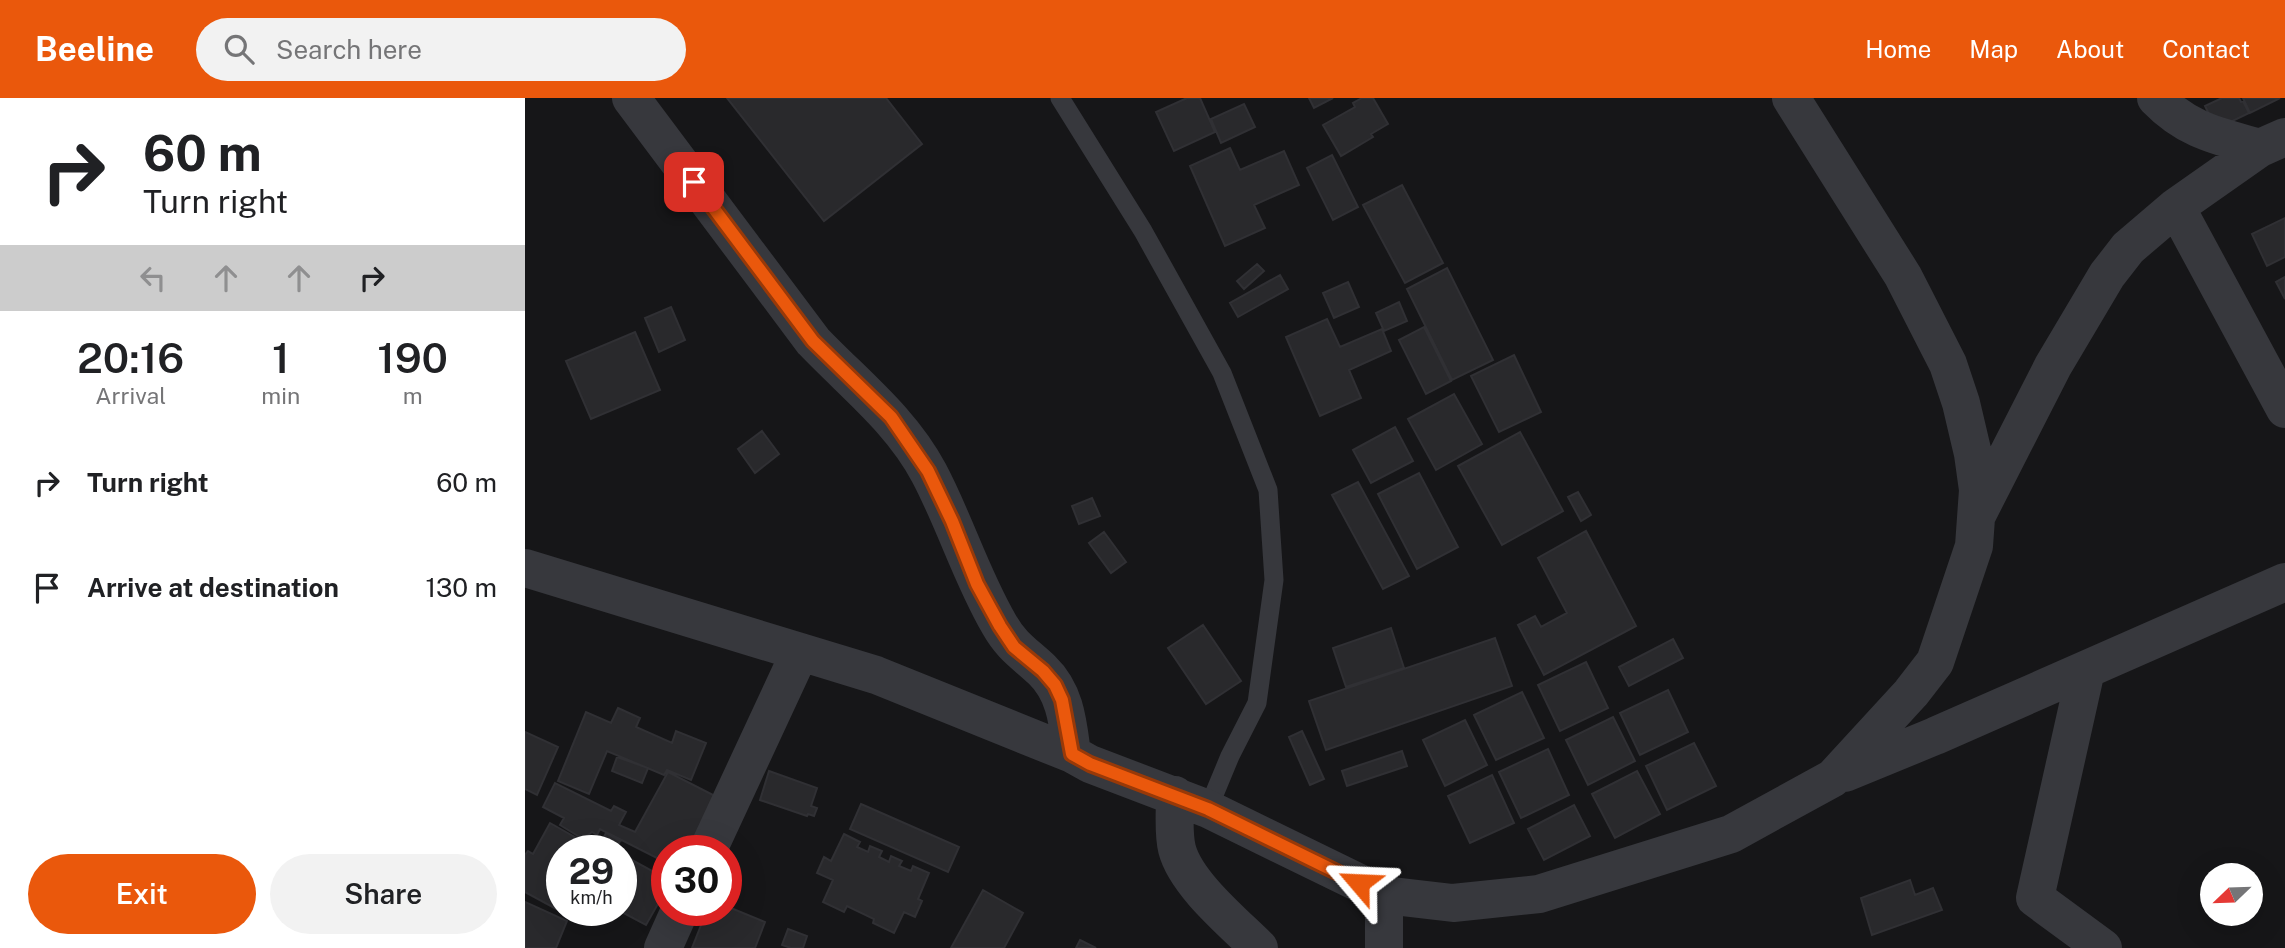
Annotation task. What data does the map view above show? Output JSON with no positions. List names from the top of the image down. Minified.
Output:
{"north":"bottom left","page":{"header":"Beeline","search":"Search here","nav":["Home","Map","About","Contact"],"turn":["60 m","Turn right"],"eta":["20:16","Arrival","1","min","190","m"],"list":[{"name":"Turn right","value":"60 m"},{"name":"Arrive at destination","value":"130 m"}],"speed":"29 km/h","limit":"30","buttons":["Exit","Share"]}}
